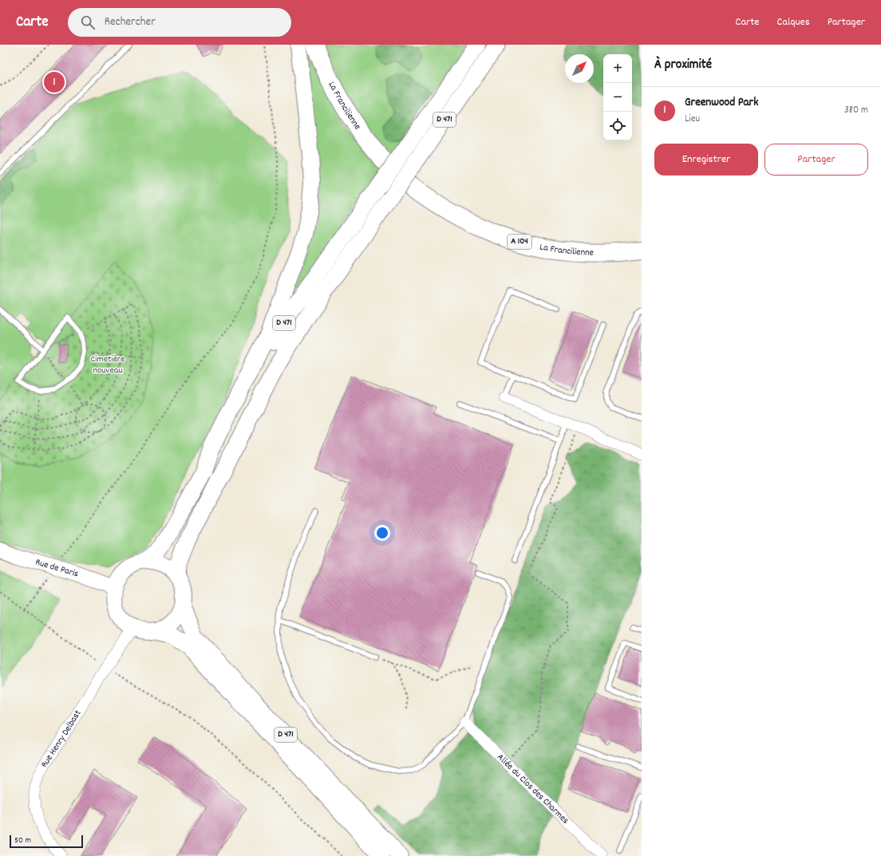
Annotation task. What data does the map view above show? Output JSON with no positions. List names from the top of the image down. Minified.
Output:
{"streets":{"highway":["La Francilienne","A 104"],"main road":["D 471"],"street":["Rue de Paris","Rue Henry Delbast","Allée du Clos des Charmes"]},"crossings":[["D 471","Rue de Paris"],["D 471","Rue Henry Delbast"],["Rue de Paris","Rue Henry Delbast"]],"parks":["Cimetière nouveau"],"scale_bar":"50 m","north":"top right","page":{"header":"Carte","search":"Rechercher","nav":["Carte","Calques","Partager"],"heading":"À proximité","map_buttons":["+","−"],"pins":"1","list":[{"mark":"1","name":"Greenwood Park","note":"Lieu","value":"380 m"}],"buttons":["Enregistrer","Partager"],"scale":"50 m"}}
